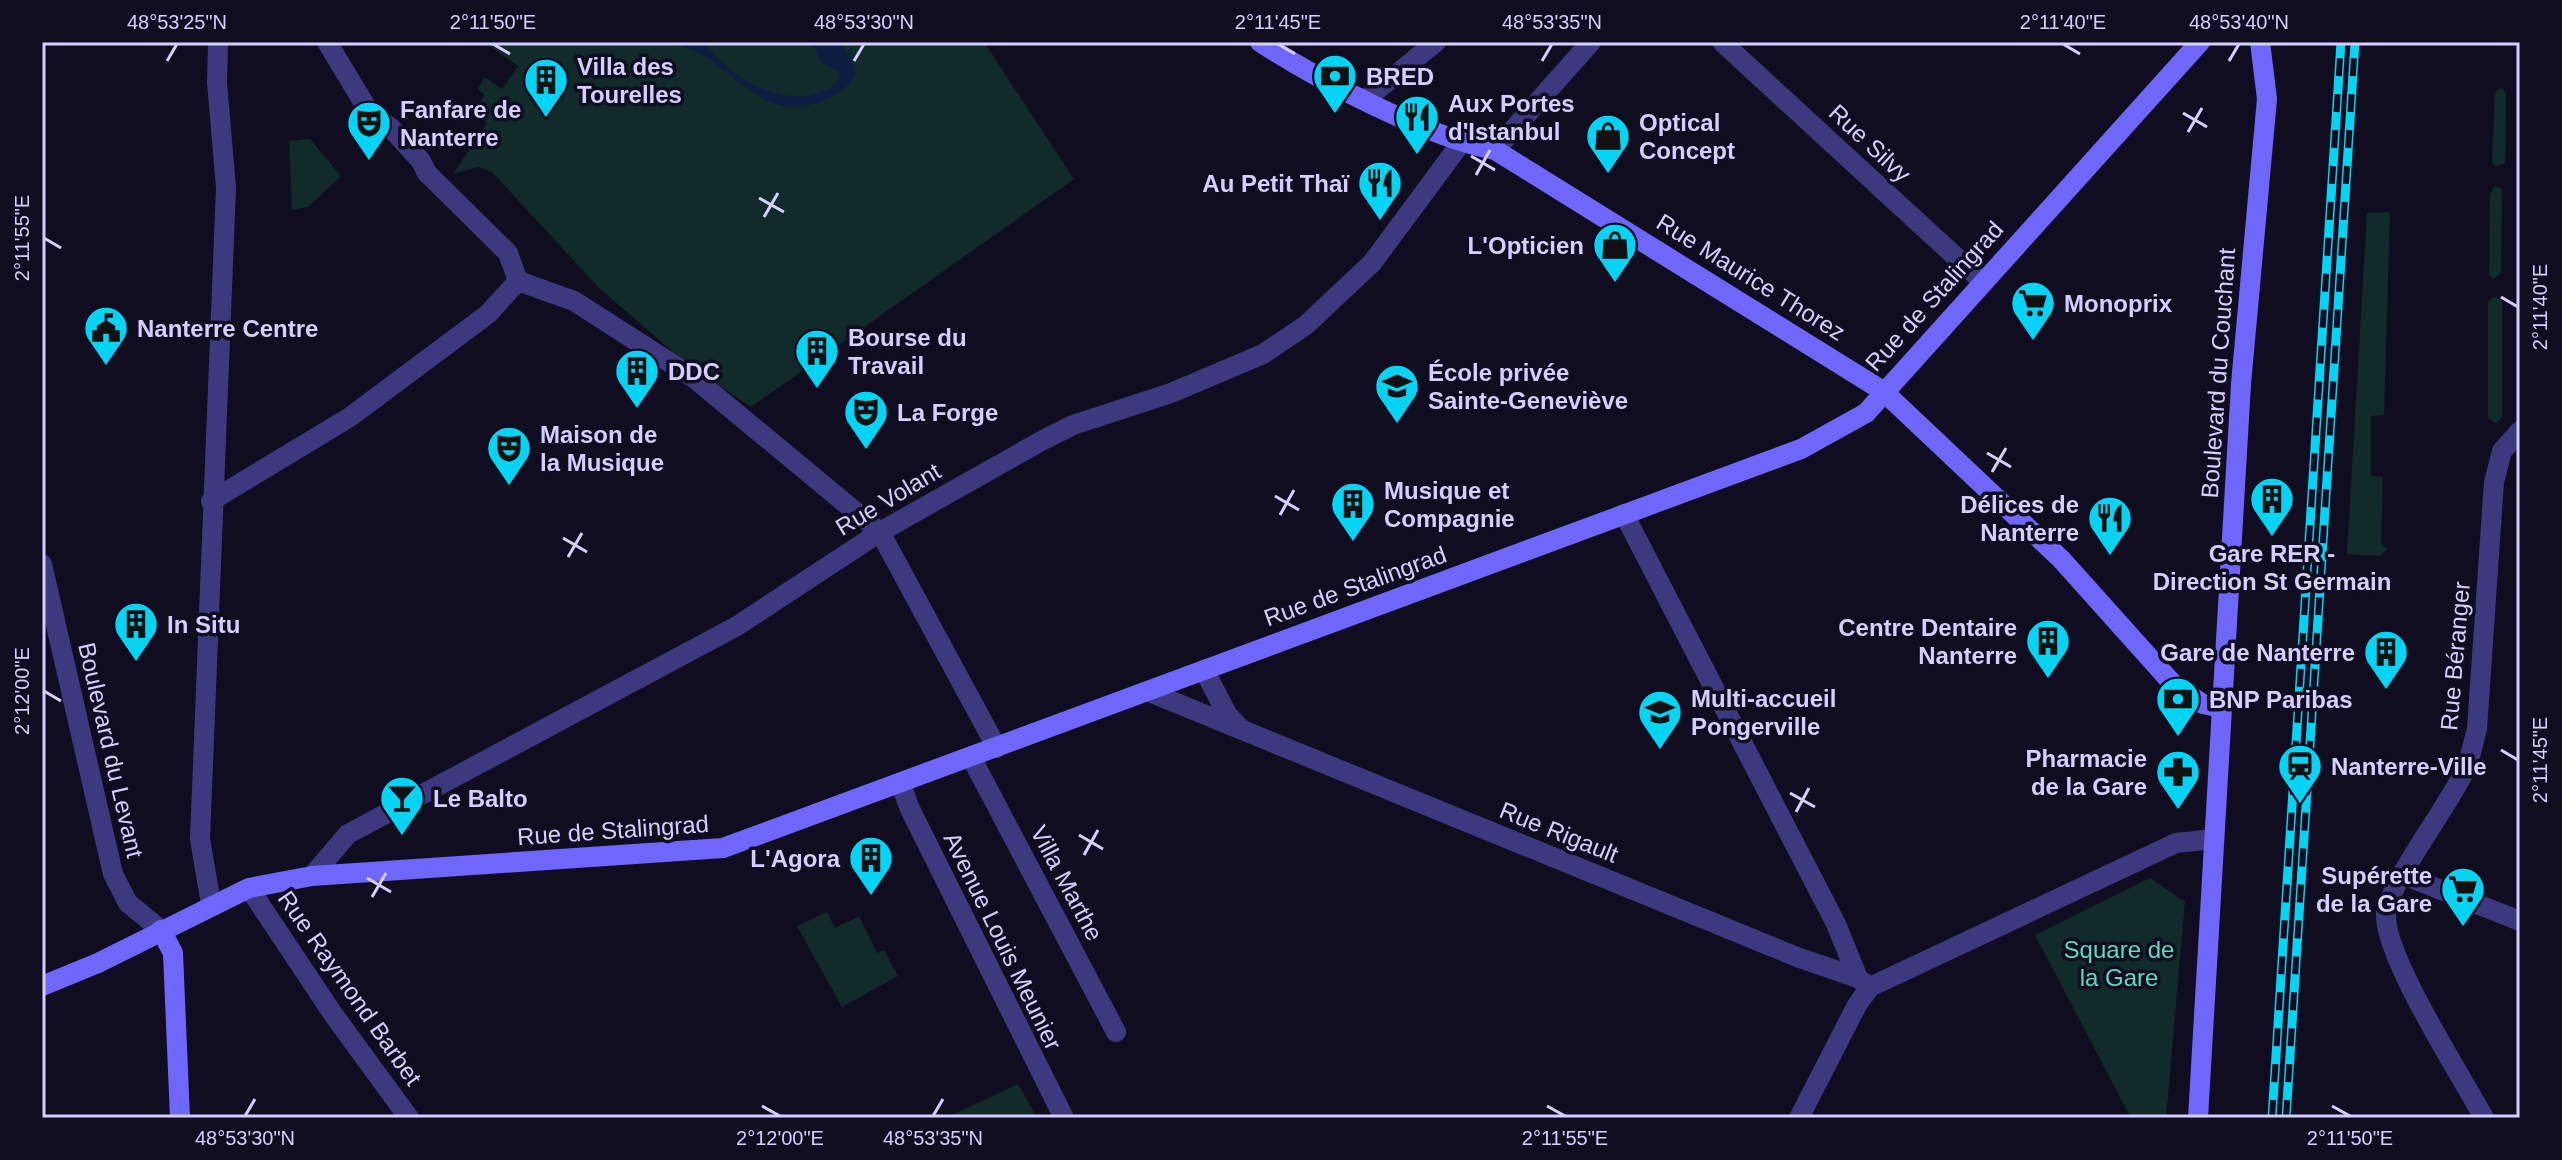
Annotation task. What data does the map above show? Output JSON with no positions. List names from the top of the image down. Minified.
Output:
{"streets":{"street":["Rue Silvy","Rue Maurice Thorez","Rue de Stalingrad","Boulevard du Couchant","Rue Volant","Rue Béranger","Boulevard du Levant","Rue Rigault","Villa Marthe","Avenue Louis Meunier","Rue Raymond Barbet"]},"crossings":[["Rue Silvy","Rue de Stalingrad"],["Rue Maurice Thorez","Rue de Stalingrad"],["Rue Maurice Thorez","Boulevard du Couchant"],["Rue Maurice Thorez","Rue Volant"],["Rue de Stalingrad","Rue Volant"],["Rue de Stalingrad","Boulevard du Levant"],["Rue de Stalingrad","Rue Rigault"],["Rue de Stalingrad","Villa Marthe"],["Rue de Stalingrad","Avenue Louis Meunier"],["Rue de Stalingrad","Rue Raymond Barbet"]],"parks":["Square de la Gare"],"places":{"bank":["BRED","BNP Paribas"],"building":["Villa des Tourelles","Bourse du Travail","DDC","Gare RER - Direction St Germain","Musique et Compagnie","In Situ","Centre Dentaire Nanterre","Gare de Nanterre","L'Agora"],"restaurant":["Aux Portes d'Istanbul","Au Petit Thaï","Délices de Nanterre"],"theatre":["Fanfare de Nanterre","La Forge","Maison de la Musique"],"shop":["Optical Concept","L'Opticien"],"supermarket":["Monoprix","Supérette de la Gare"],"public building":["Nanterre Centre"],"school or university":["École privée Sainte-Geneviève","Multi-accueil Pongerville"],"station":["Nanterre-Ville"],"pharmacy":["Pharmacie de la Gare"],"bar":["Le Balto"]},"coordinates":["48°53'25\"N","2°11'50\"E","48°53'30\"N","2°11'45\"E","48°53'35\"N","2°11'40\"E","48°53'40\"N","2°11'55\"E","2°12'00\"E"]}
